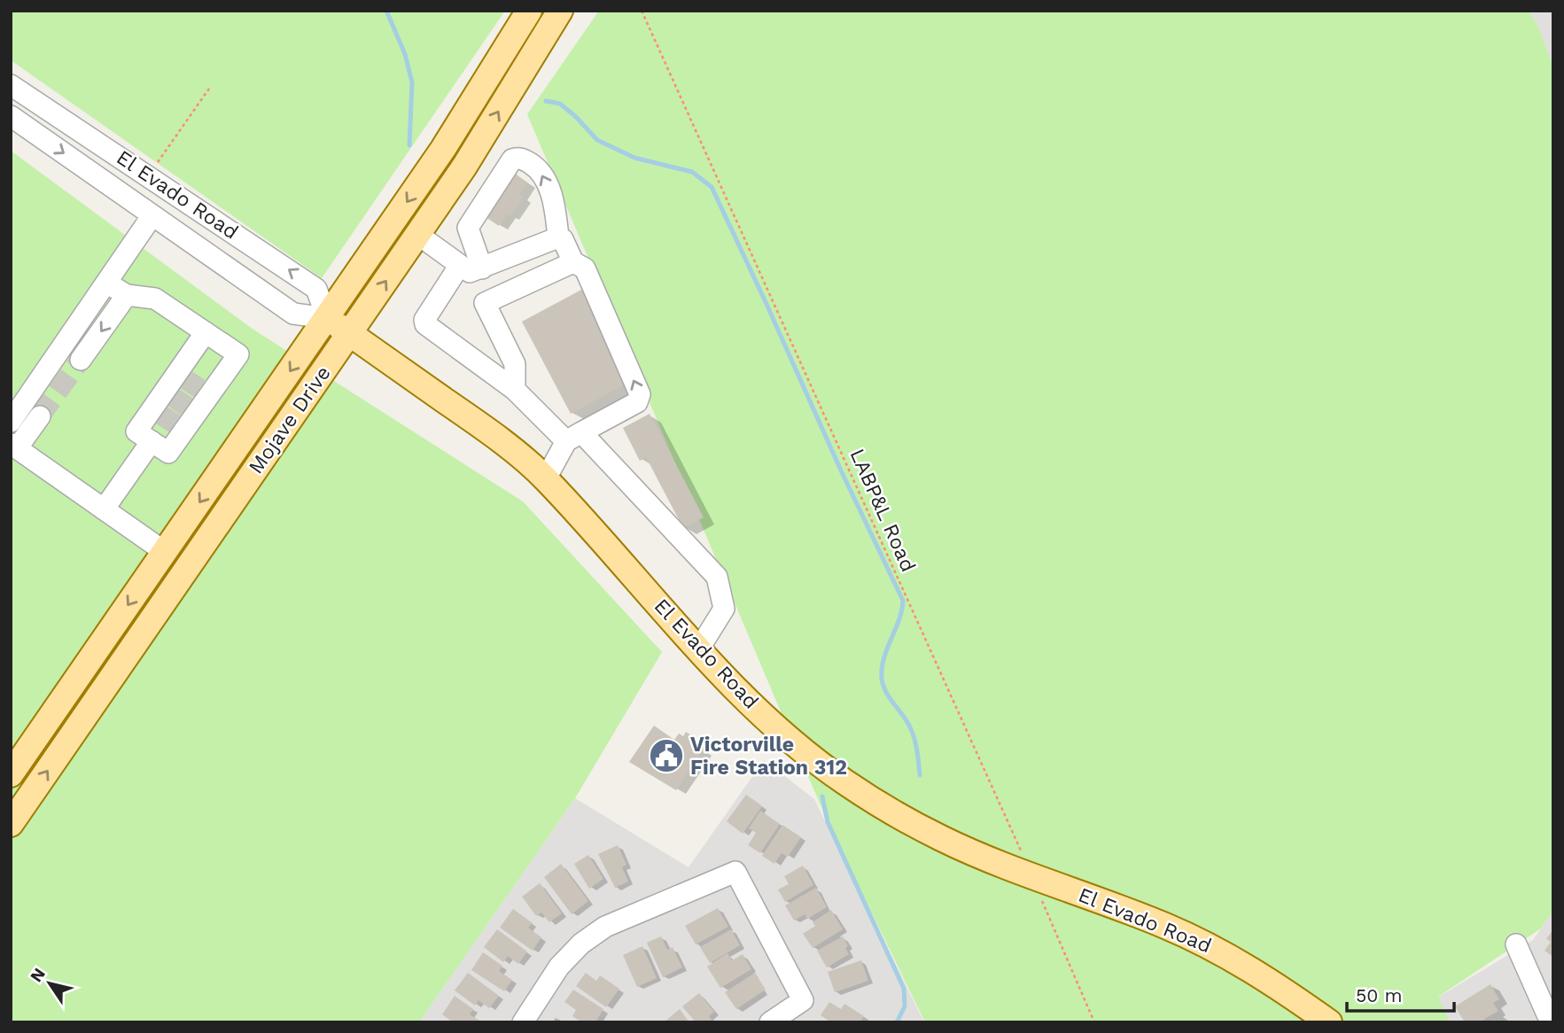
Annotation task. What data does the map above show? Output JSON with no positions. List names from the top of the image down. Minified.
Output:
{"streets":{"main road":["El Evado Road","Mojave Drive"],"path":["LABP&L Road"]},"crossings":[["El Evado Road","Mojave Drive"],["El Evado Road","LABP&L Road"]],"places":{"public building":["Victorville Fire Station 312"]},"scale_bar":"50 m","north":"top left"}
